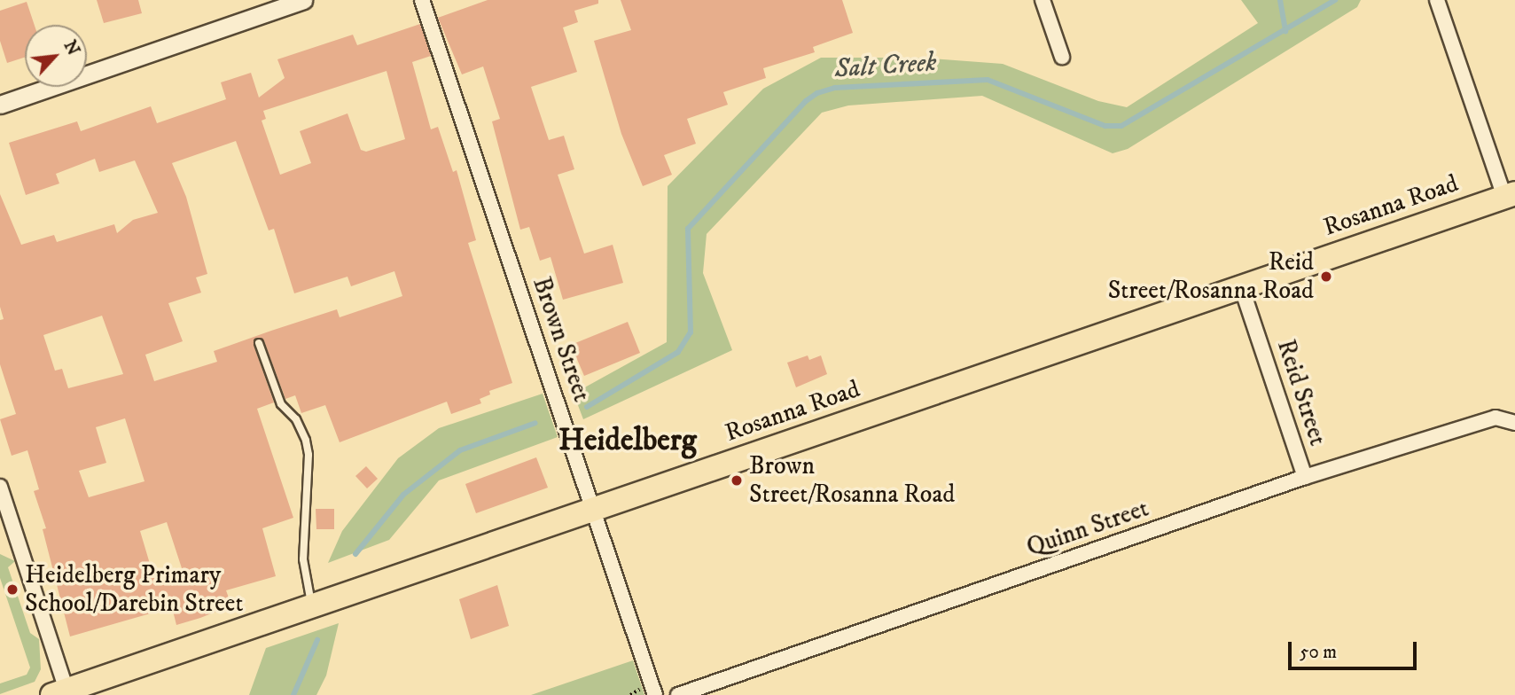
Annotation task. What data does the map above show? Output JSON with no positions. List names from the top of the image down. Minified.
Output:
{"streets":{"highway":["Rosanna Road"],"street":["Brown Street","Reid Street","Quinn Street"]},"crossings":[["Rosanna Road","Brown Street"],["Rosanna Road","Reid Street"],["Reid Street","Quinn Street"]],"districts":["Heidelberg"],"water":["Salt Creek"],"places":["Reid Street/Rosanna Road","Brown Street/Rosanna Road","Heidelberg Primary School/Darebin Street"],"scale_bar":"50 m","north":"top right"}
